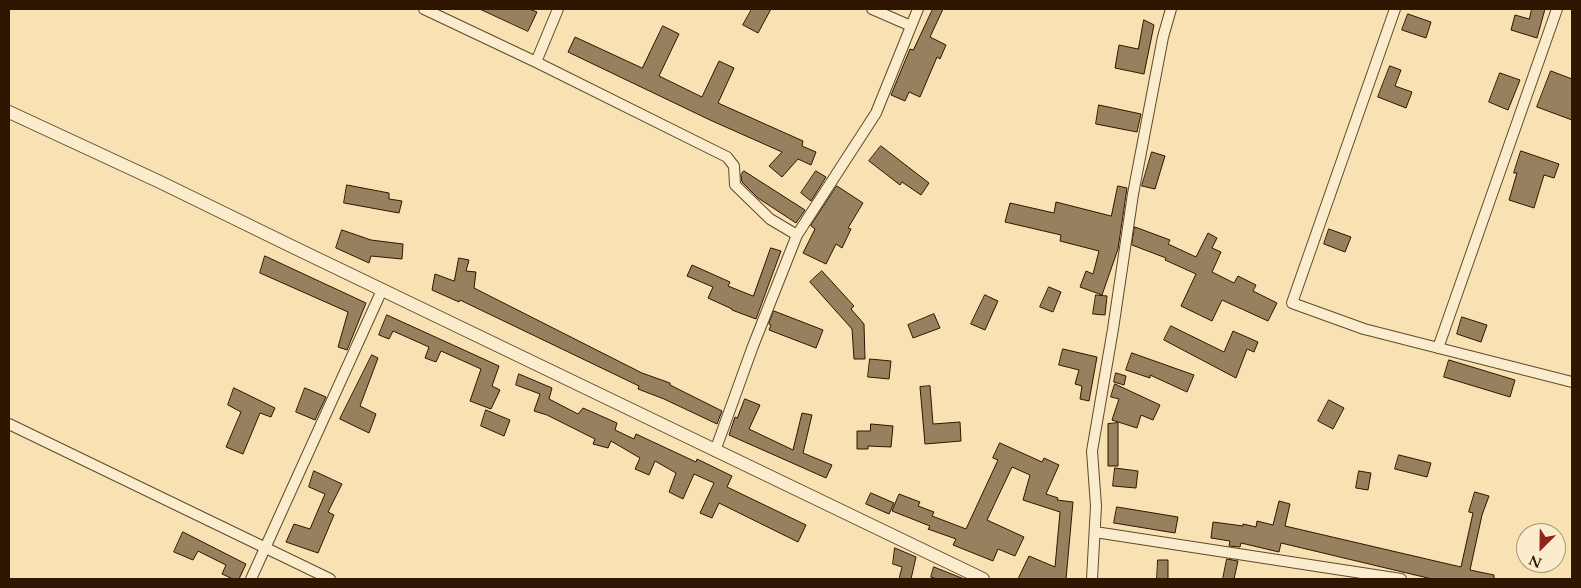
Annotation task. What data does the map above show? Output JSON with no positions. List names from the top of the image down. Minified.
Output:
{"north":"bottom left"}
